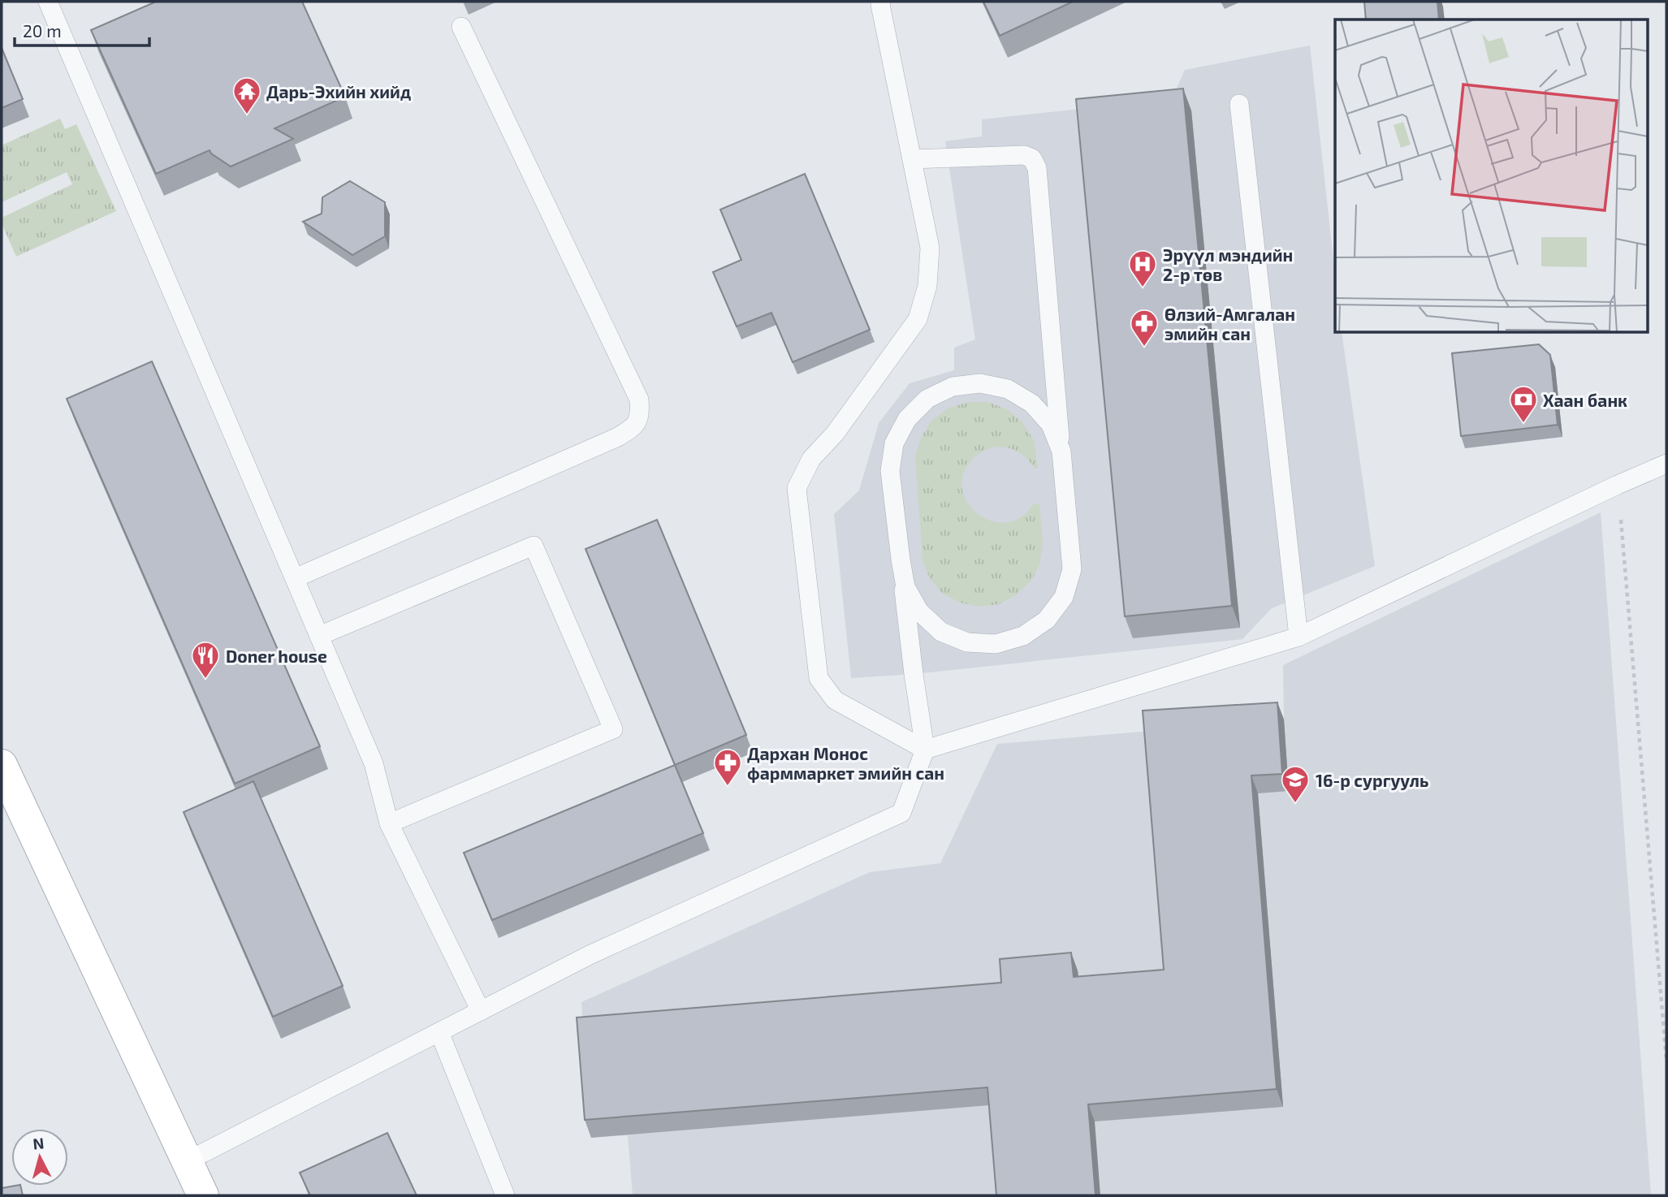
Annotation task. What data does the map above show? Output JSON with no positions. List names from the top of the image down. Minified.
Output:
{"places":{"temple":["Дарь-Эхийн хийд"],"hospital":["Эрүүл мэндийн 2-р төв"],"pharmacy":["Өлзий-Амгалан эмийн сан","Дархан Монос фарммаркет эмийн сан"],"bank":["Хаан банк"],"restaurant":["Doner house"],"school or university":["16-р сургууль"]},"scale_bar":"20 m","north":"top"}
